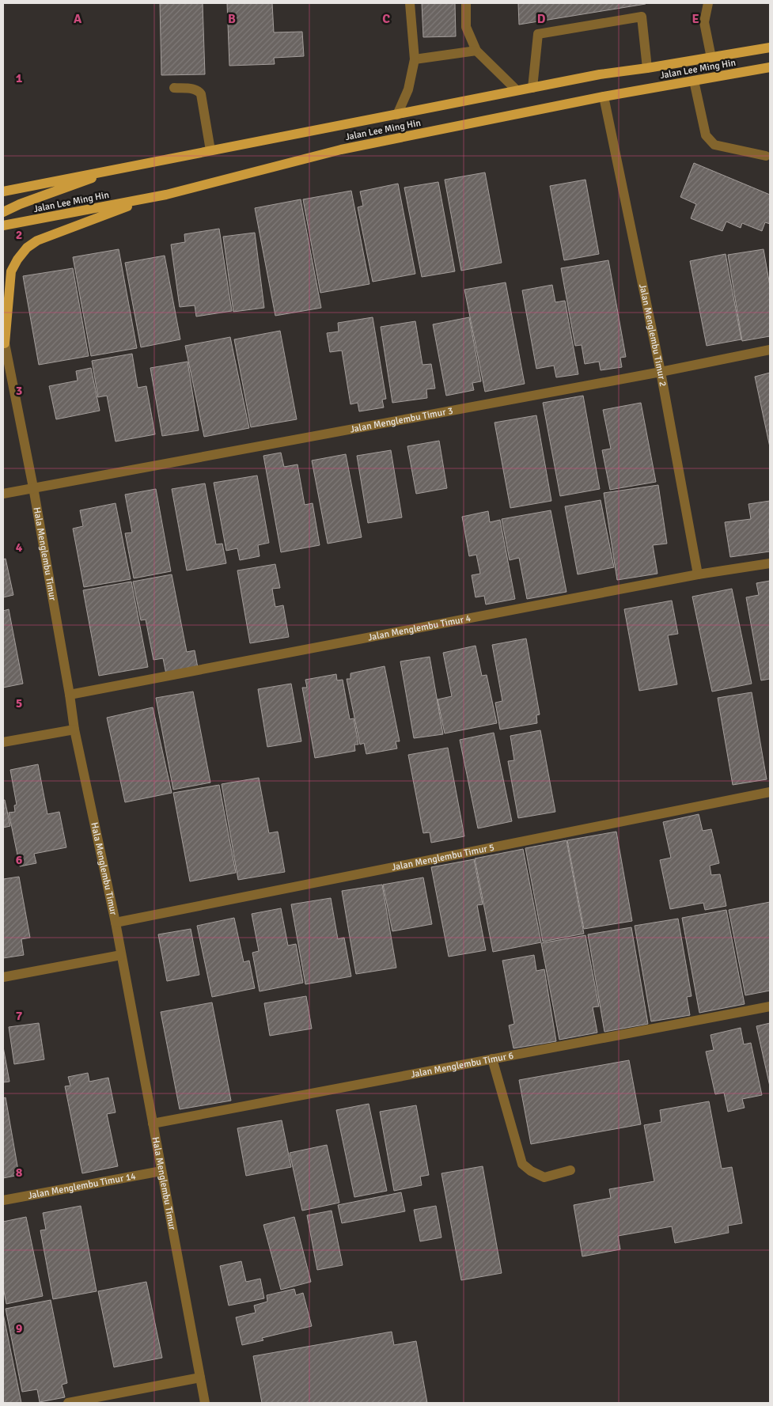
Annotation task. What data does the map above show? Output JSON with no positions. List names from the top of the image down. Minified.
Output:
{"streets":{"main road":["Jalan Lee Ming Hin"],"street":["Jalan Menglembu Timur 2","Jalan Menglembu Timur 3","Hala Menglembu Timur","Jalan Menglembu Timur 4","Jalan Menglembu Timur 5","Jalan Menglembu Timur 6","Jalan Menglembu Timur 14"]},"crossings":[["Jalan Lee Ming Hin","Jalan Menglembu Timur 2"],["Jalan Menglembu Timur 2","Jalan Menglembu Timur 3"],["Jalan Menglembu Timur 2","Jalan Menglembu Timur 4"],["Jalan Menglembu Timur 3","Hala Menglembu Timur"],["Hala Menglembu Timur","Jalan Menglembu Timur 4"],["Hala Menglembu Timur","Jalan Menglembu Timur 5"],["Hala Menglembu Timur","Jalan Menglembu Timur 6"],["Hala Menglembu Timur","Jalan Menglembu Timur 14"]],"grid":{"columns":["A","B","C","D","E"],"rows":["1","2","3","4","5","6","7","8","9"]}}
